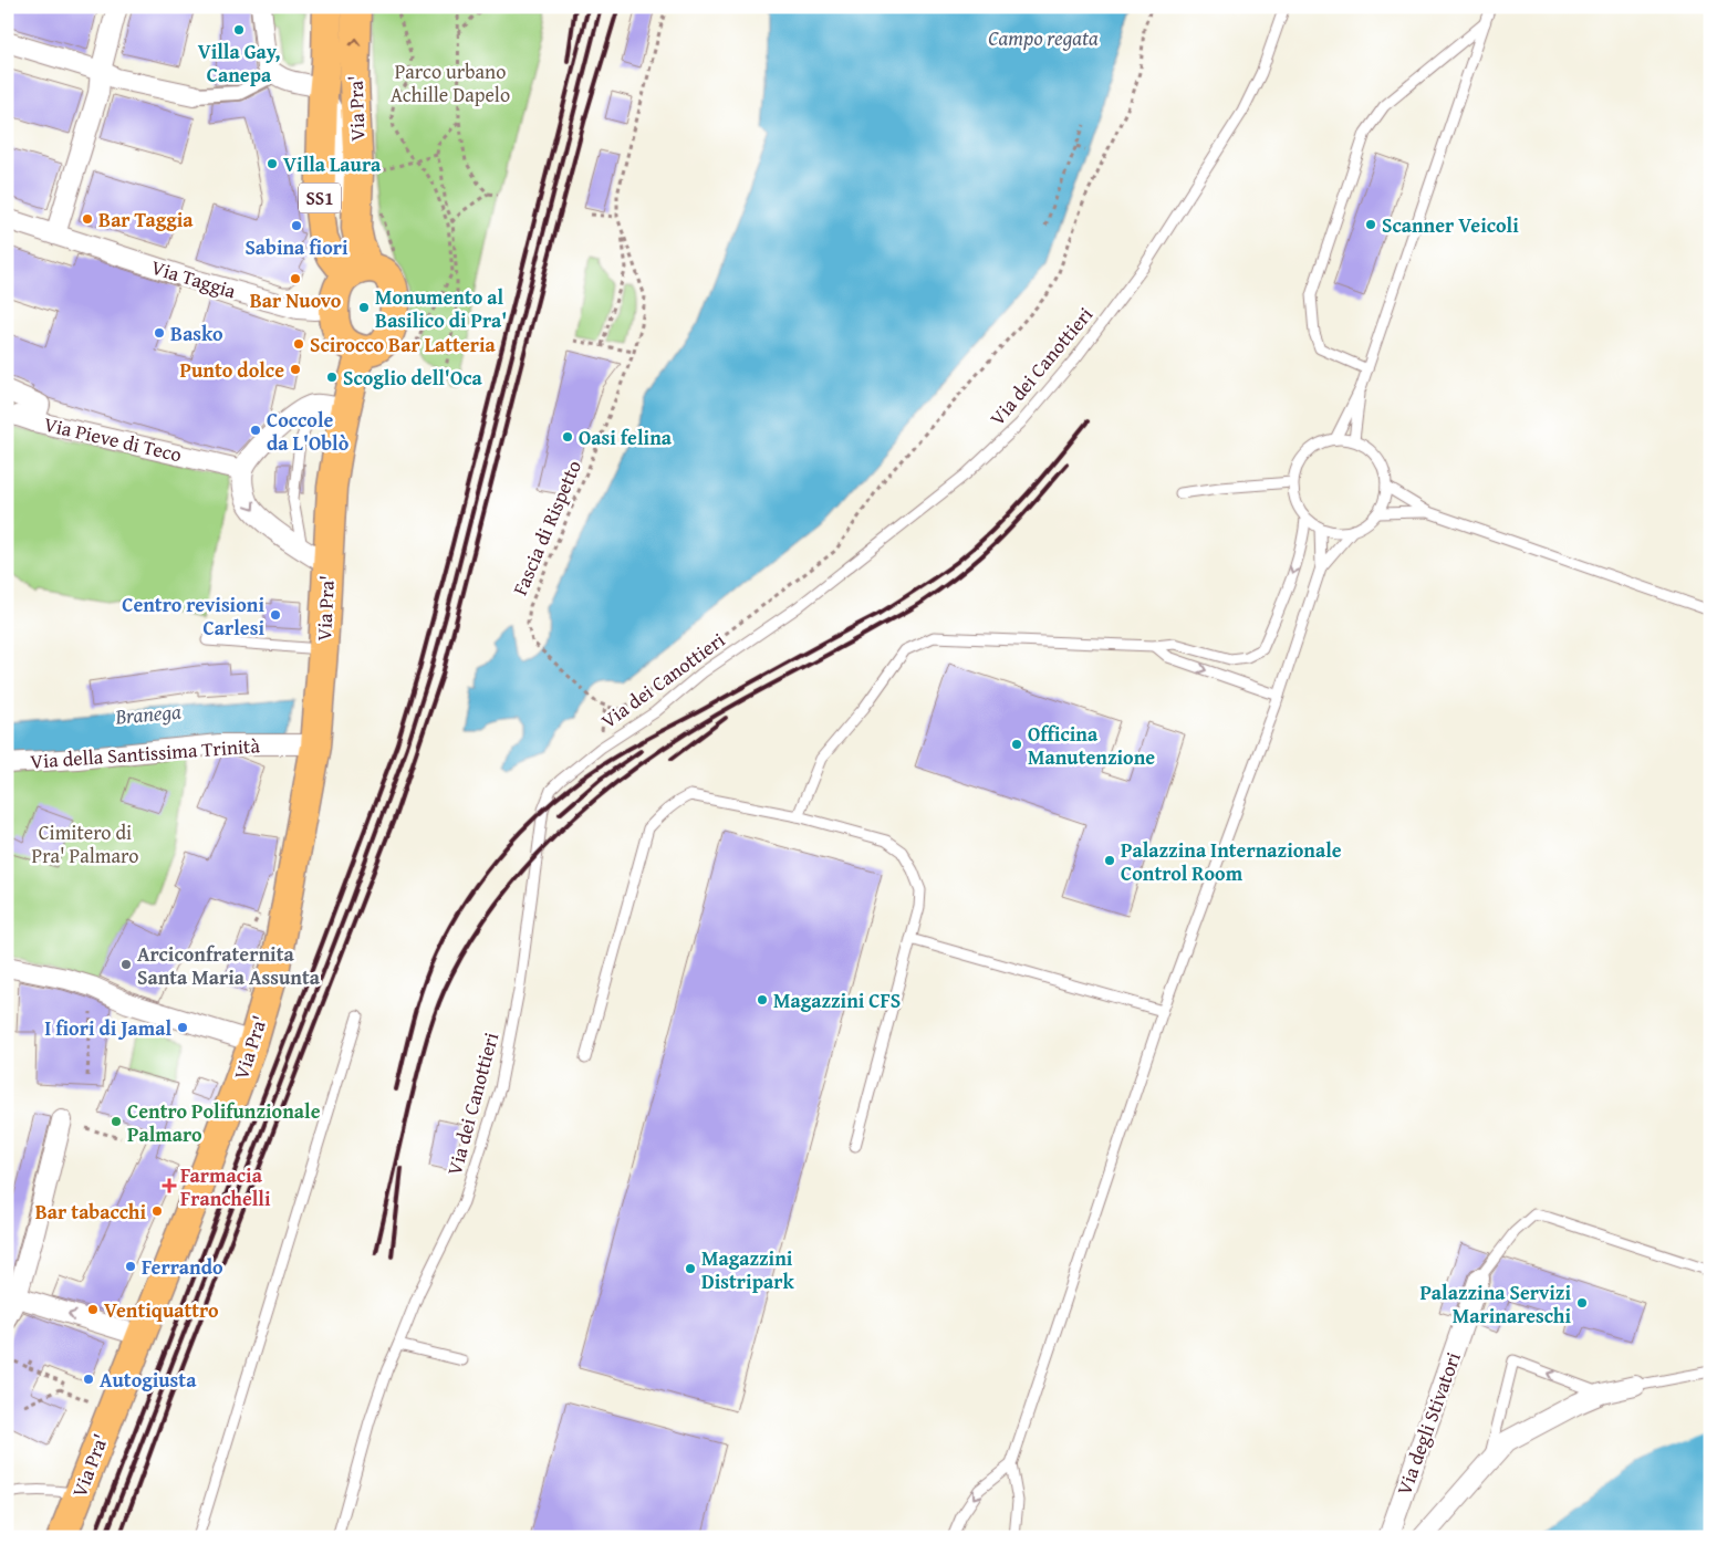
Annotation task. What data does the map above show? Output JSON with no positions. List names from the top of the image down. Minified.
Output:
{"streets":{"main road":["Via Pra'","SS1"],"street":["Via Taggia","Via Pieve di Teco","Via della Santissima Trinità","Via degli Stivatori"],"lane":["Via dei Canottieri"],"path":["Fascia di Rispetto"]},"crossings":[["Via Pra'","Via Taggia"],["Via Pra'","Via Pieve di Teco"],["Via Pra'","Via della Santissima Trinità"]],"water":["Campo regata","Branega"],"parks":["Parco urbano Achille Dapelo","Cimitero di Pra' Palmaro"],"places":{"other":["Villa Gay, Canepa","Villa Laura","Bar Taggia","Scanner Veicoli","Sabina fiori","Bar Nuovo","Monumento al Basilico di Pra'","Basko","Scirocco Bar Latteria","Punto dolce","Scoglio dell'Oca","Coccole da L'Oblò","Oasi felina","Centro revisioni Carlesi","Officina Manutenzione","Palazzina Internazionale Control Room","Arciconfraternita Santa Maria Assunta","Magazzini CFS","I fiori di Jamal","Centro Polifunzionale Palmaro","Bar tabacchi","Ferrando","Magazzini Distripark","Palazzina Servizi Marinareschi","Ventiquattro","Autogiusta"],"health":["Farmacia Franchelli"]}}
